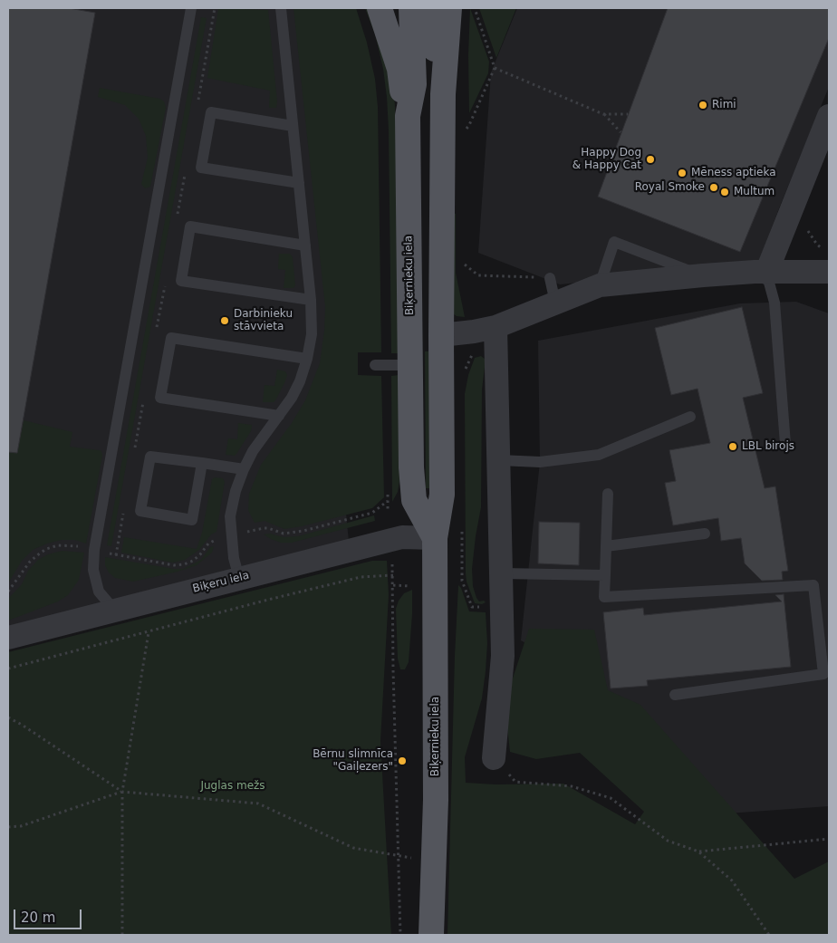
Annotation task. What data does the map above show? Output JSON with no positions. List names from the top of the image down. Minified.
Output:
{"streets":{"main road":["Biķernieku iela"],"street":["Biķeru iela"]},"crossings":[["Biķernieku iela","Biķeru iela"]],"parks":["Juglas mežs"],"places":["Rimi","Happy Dog & Happy Cat","Mēness aptieka","Royal Smoke","Multum","Darbinieku stāvvieta","LBL birojs","Bērnu slimnīca \"Gaiļezers\""],"scale_bar":"20 m"}
